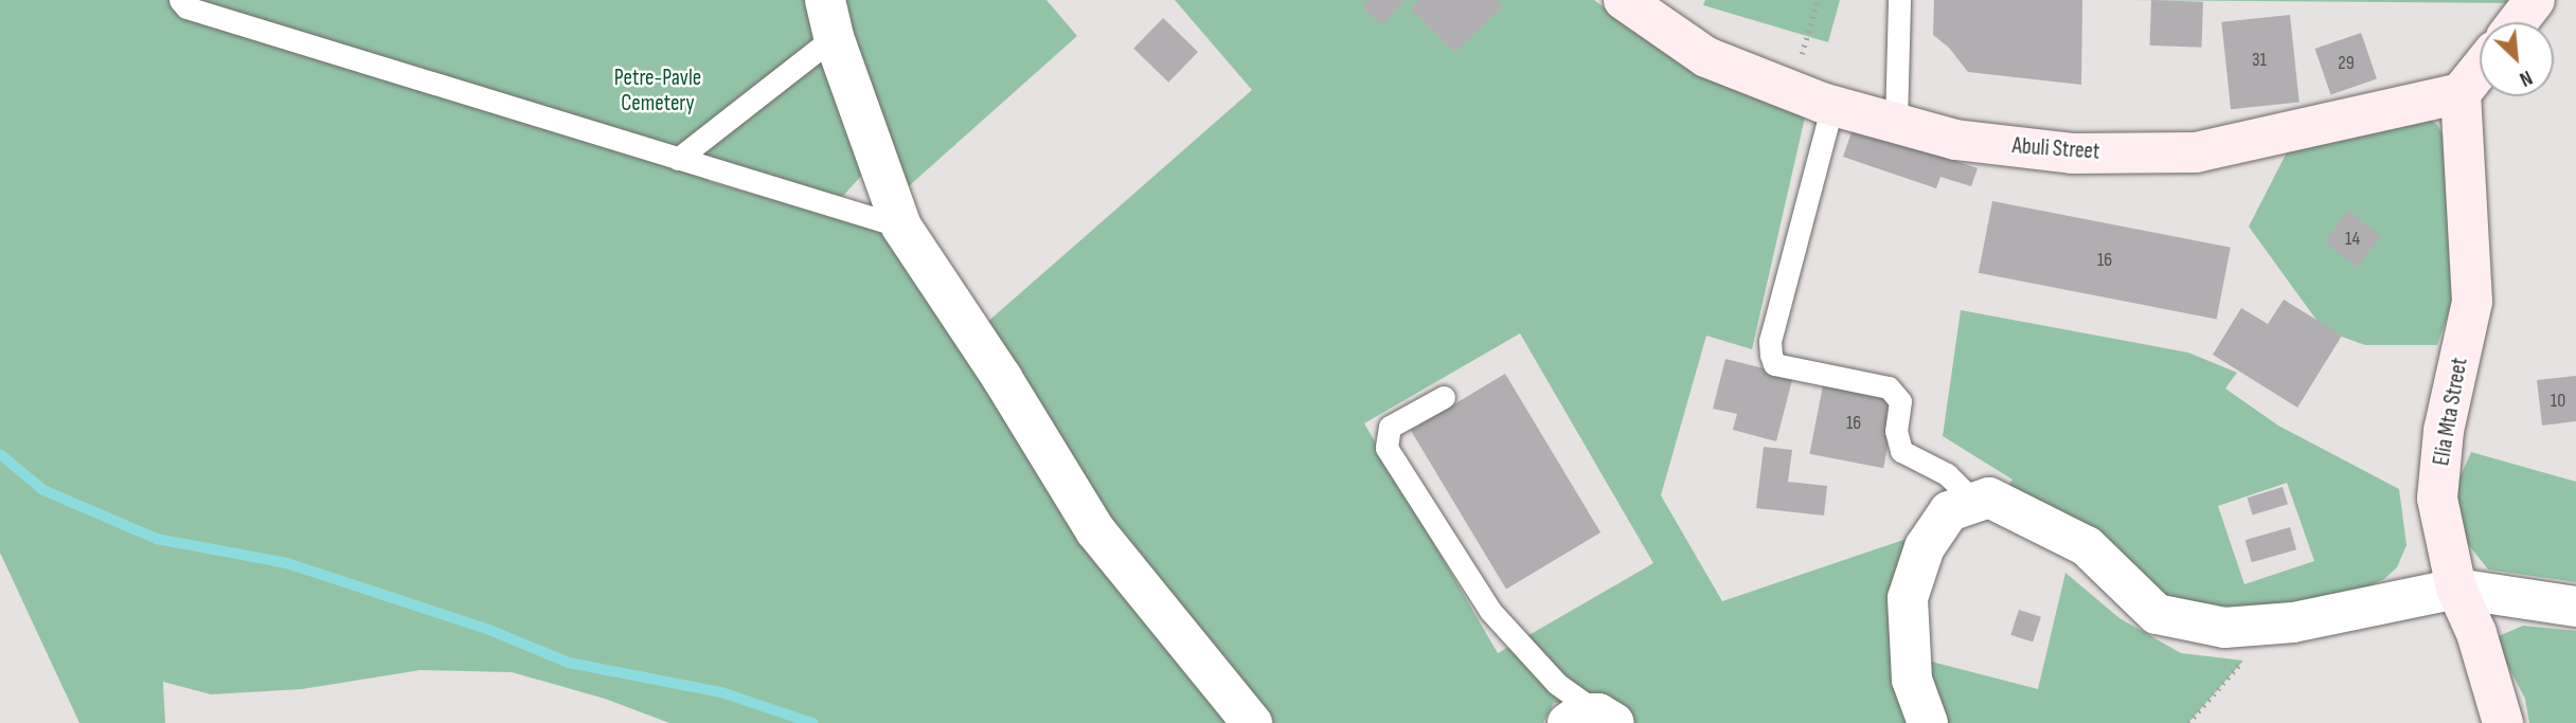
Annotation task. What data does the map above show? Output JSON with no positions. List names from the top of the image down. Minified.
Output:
{"streets":{"street":["Abuli Street","Elia Mta Street"]},"crossings":[["Abuli Street","Elia Mta Street"]],"parks":["Petre-Pavle Cemetery"],"house_numbers":["31","29","14","16","10","16"],"north":"bottom right"}
